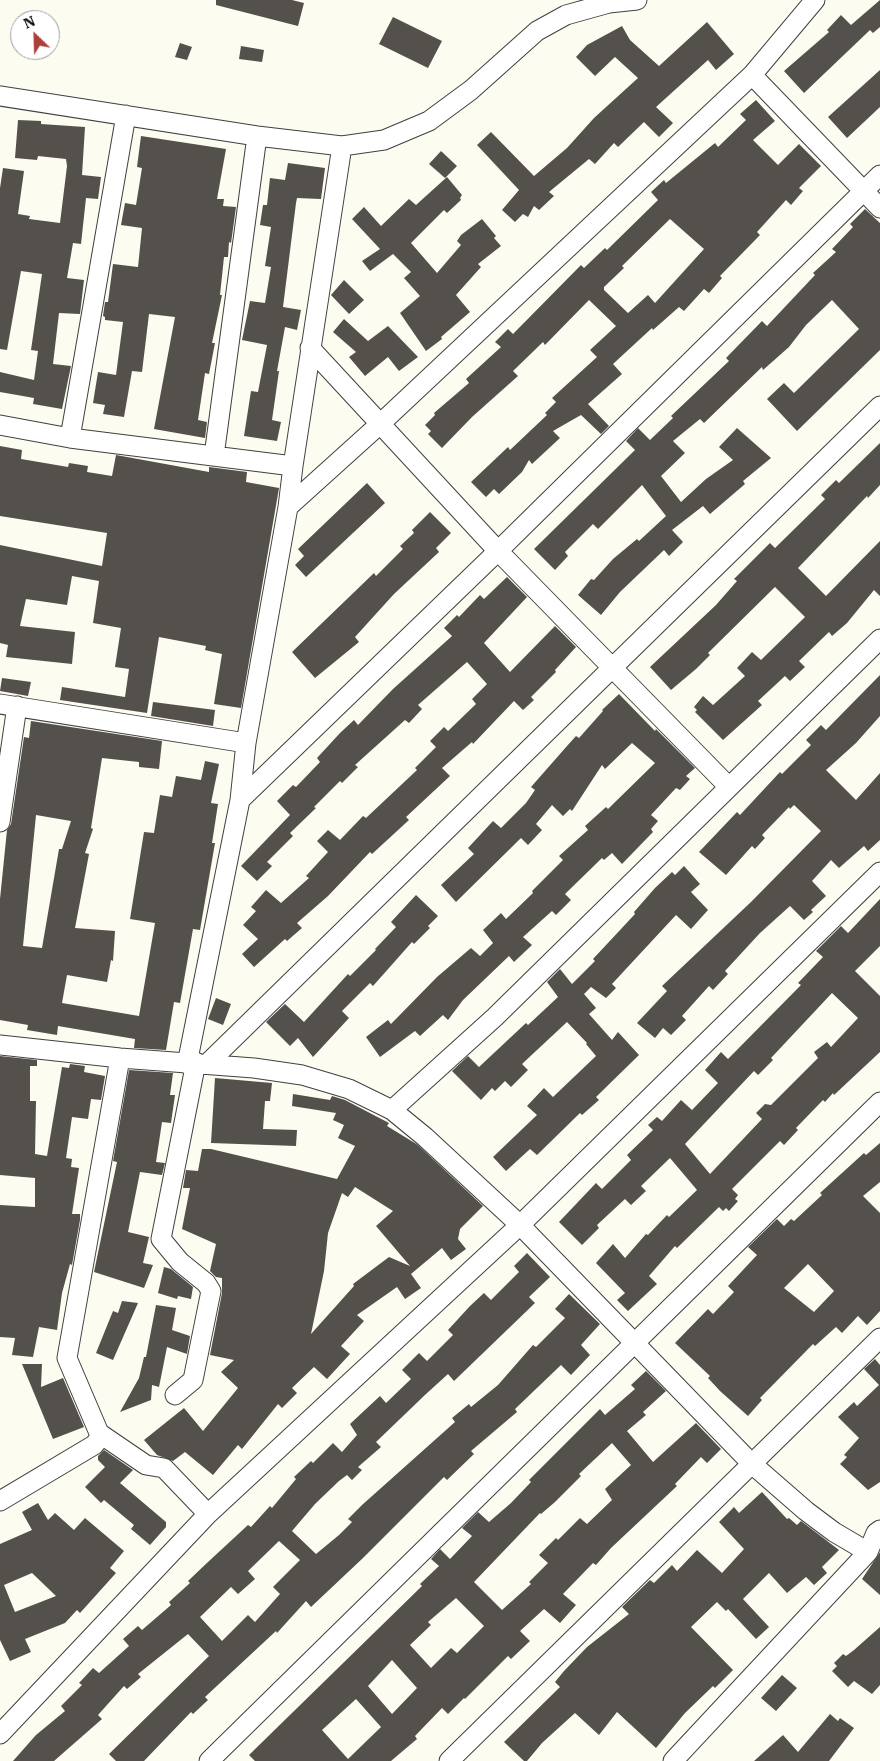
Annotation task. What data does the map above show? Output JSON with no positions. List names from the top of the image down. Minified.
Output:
{"north":"top left"}
